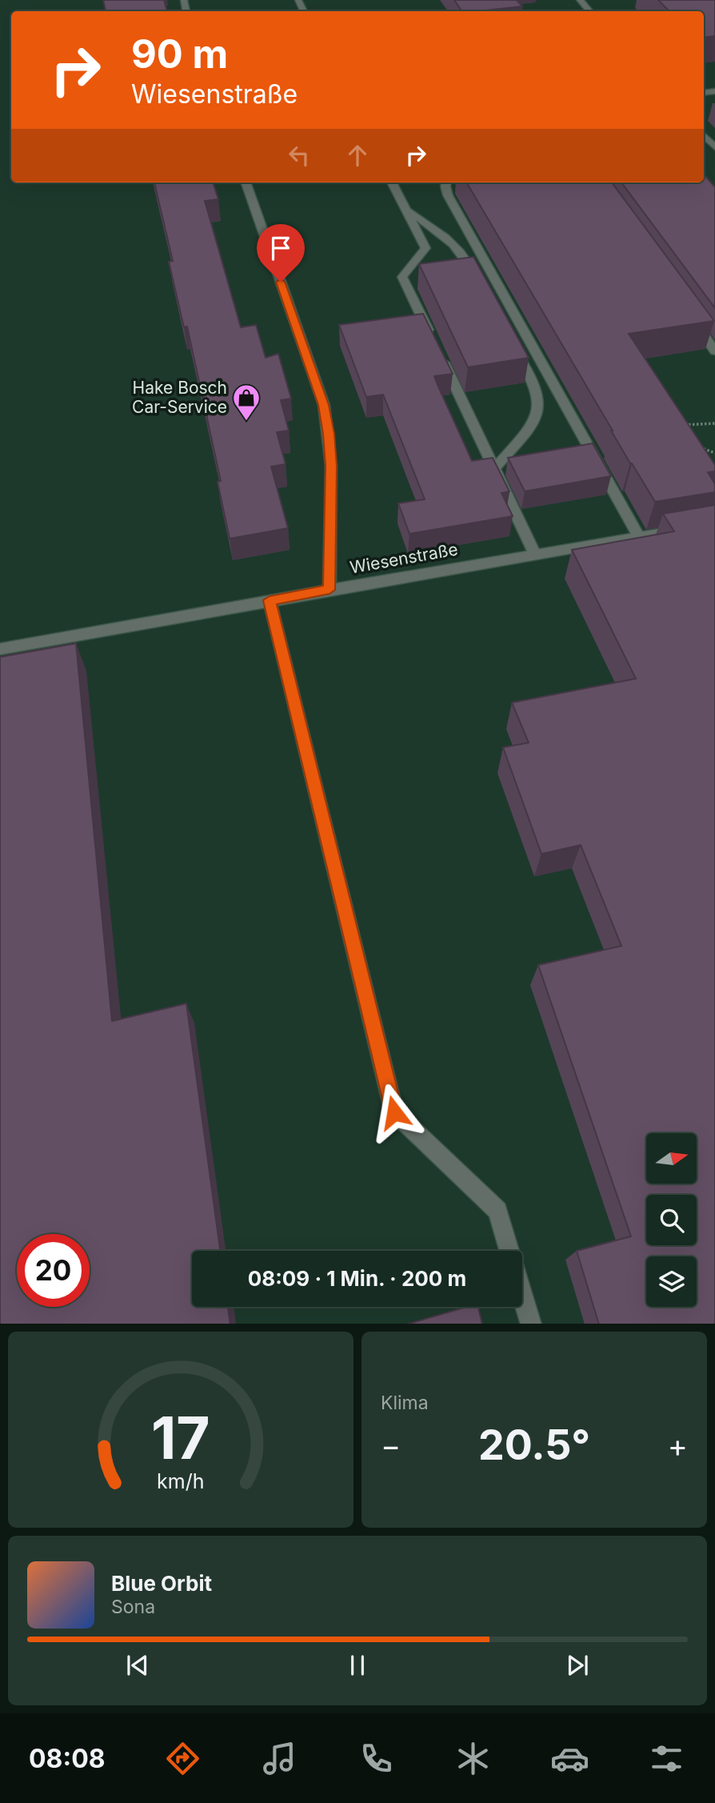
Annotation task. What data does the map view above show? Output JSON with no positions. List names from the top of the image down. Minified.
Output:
{"streets":{"street":["Wiesenstraße"]},"places":{"shop":["Hake Bosch Car-Service"]},"north":"right","page":{"turn":["90 m","Wiesenstraße"],"limit":"20","trip":"08:09 · 1 Min. · 200 m","tile":"Klima","heat":["−","20.5°","+"],"song":["Blue Orbit","Sona"],"tabs":"08:08","gauge":["17","km/h"]}}
